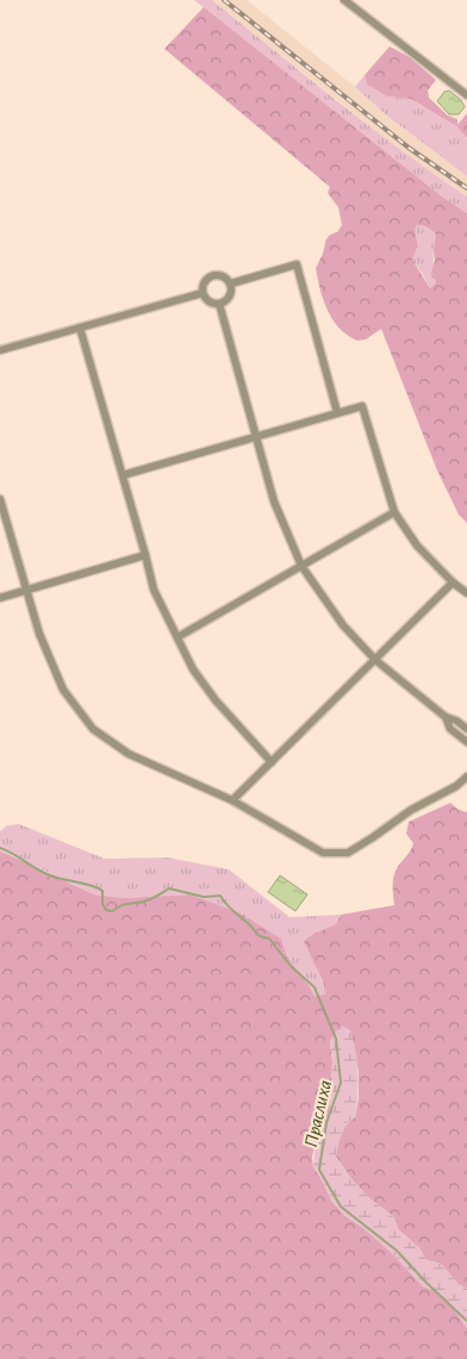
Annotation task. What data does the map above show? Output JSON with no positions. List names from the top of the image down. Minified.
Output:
{"water":["Праслиха"]}
